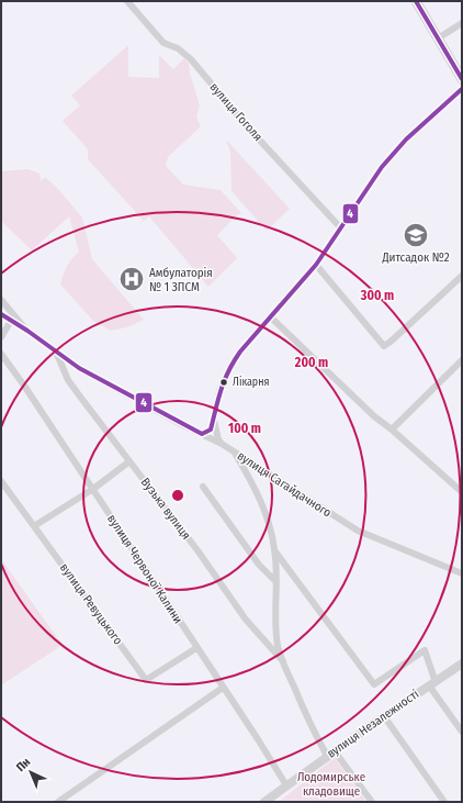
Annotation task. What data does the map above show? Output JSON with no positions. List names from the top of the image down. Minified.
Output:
{"streets":{"street":["вулиця Гоголя","вулиця Сагайдачного","Вузька вулиця","вулиця Червоної Калини","вулиця Ревуцького","вулиця Незалежності"]},"crossings":[["вулиця Сагайдачного","Вузька вулиця"],["вулиця Червоної Калини","вулиця Ревуцького"],["вулиця Червоної Калини","вулиця Незалежності"]],"parks":["Лодомирське кладовище"],"places":{"school or university":["Дитсадок №2"],"hospital":["Амбулаторія № 1 ЗПСМ"],"other":["Лікарня"]},"lines":["transit line 4"],"north":"top left","rings":["300 m","200 m","100 m"]}
